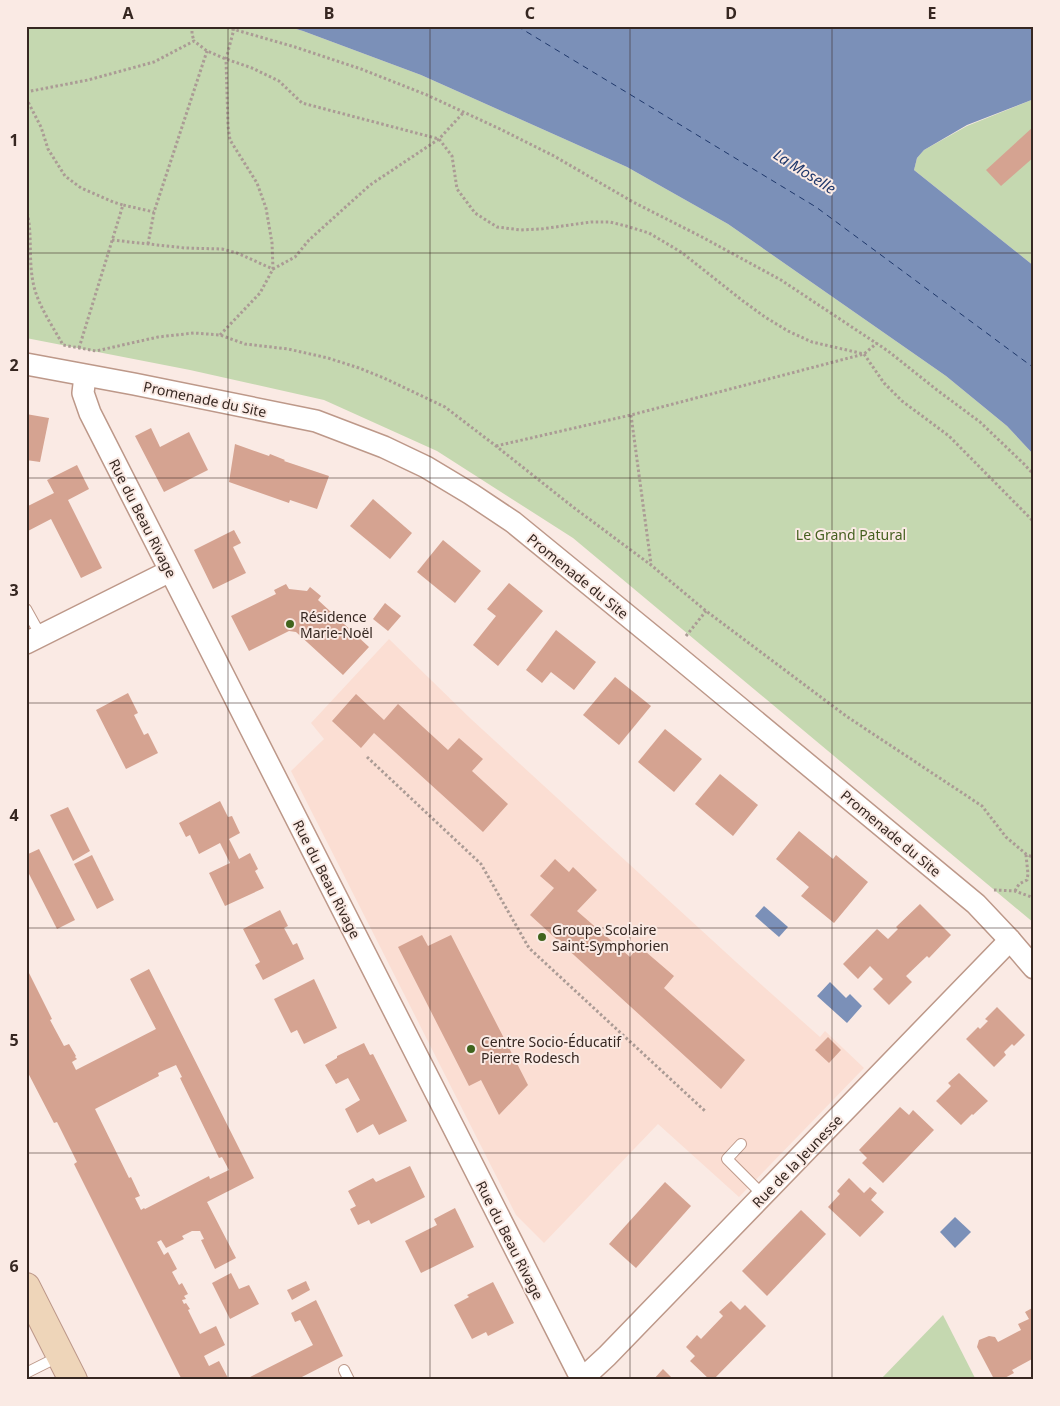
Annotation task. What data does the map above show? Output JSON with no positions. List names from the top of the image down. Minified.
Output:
{"streets":{"street":["Promenade du Site","Rue du Beau Rivage","Rue de la Jeunesse"]},"crossings":[["Promenade du Site","Rue du Beau Rivage"],["Promenade du Site","Rue de la Jeunesse"],["Rue du Beau Rivage","Rue de la Jeunesse"]],"water":["La Moselle"],"parks":["Le Grand Patural"],"places":["Résidence Marie-Noël","Groupe Scolaire Saint-Symphorien","Centre Socio-Éducatif Pierre Rodesch"],"grid":{"columns":["A","B","C","D","E"],"rows":["1","2","3","4","5","6"]}}
